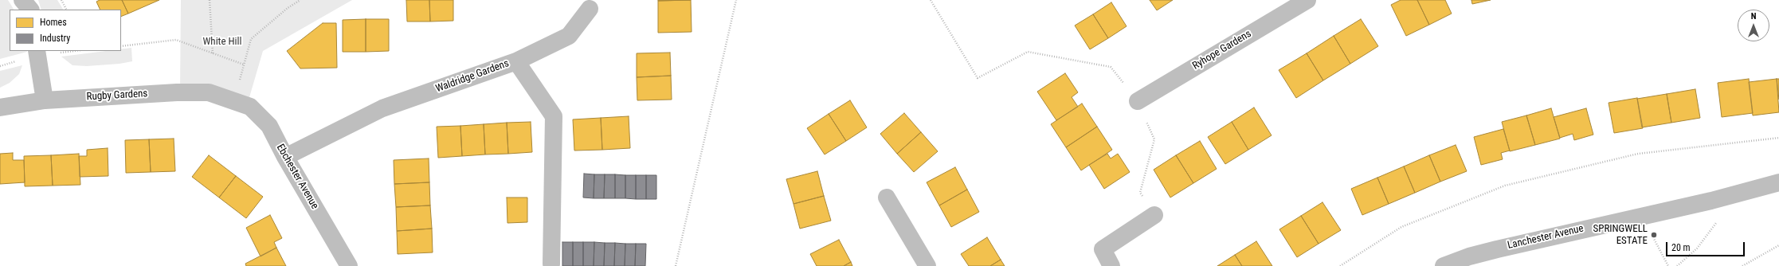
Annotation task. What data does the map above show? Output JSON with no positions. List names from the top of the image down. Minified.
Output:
{"streets":{"street":["Ryhope Gardens","Waldridge Gardens","Rugby Gardens","Ebchester Avenue","Lanchester Avenue"]},"crossings":[["Waldridge Gardens","Ebchester Avenue"],["Rugby Gardens","Ebchester Avenue"]],"parks":["White Hill"],"places":["SPRINGWELL ESTATE"],"legend":["Homes","Industry"],"scale_bar":"20 m","north":"top"}
